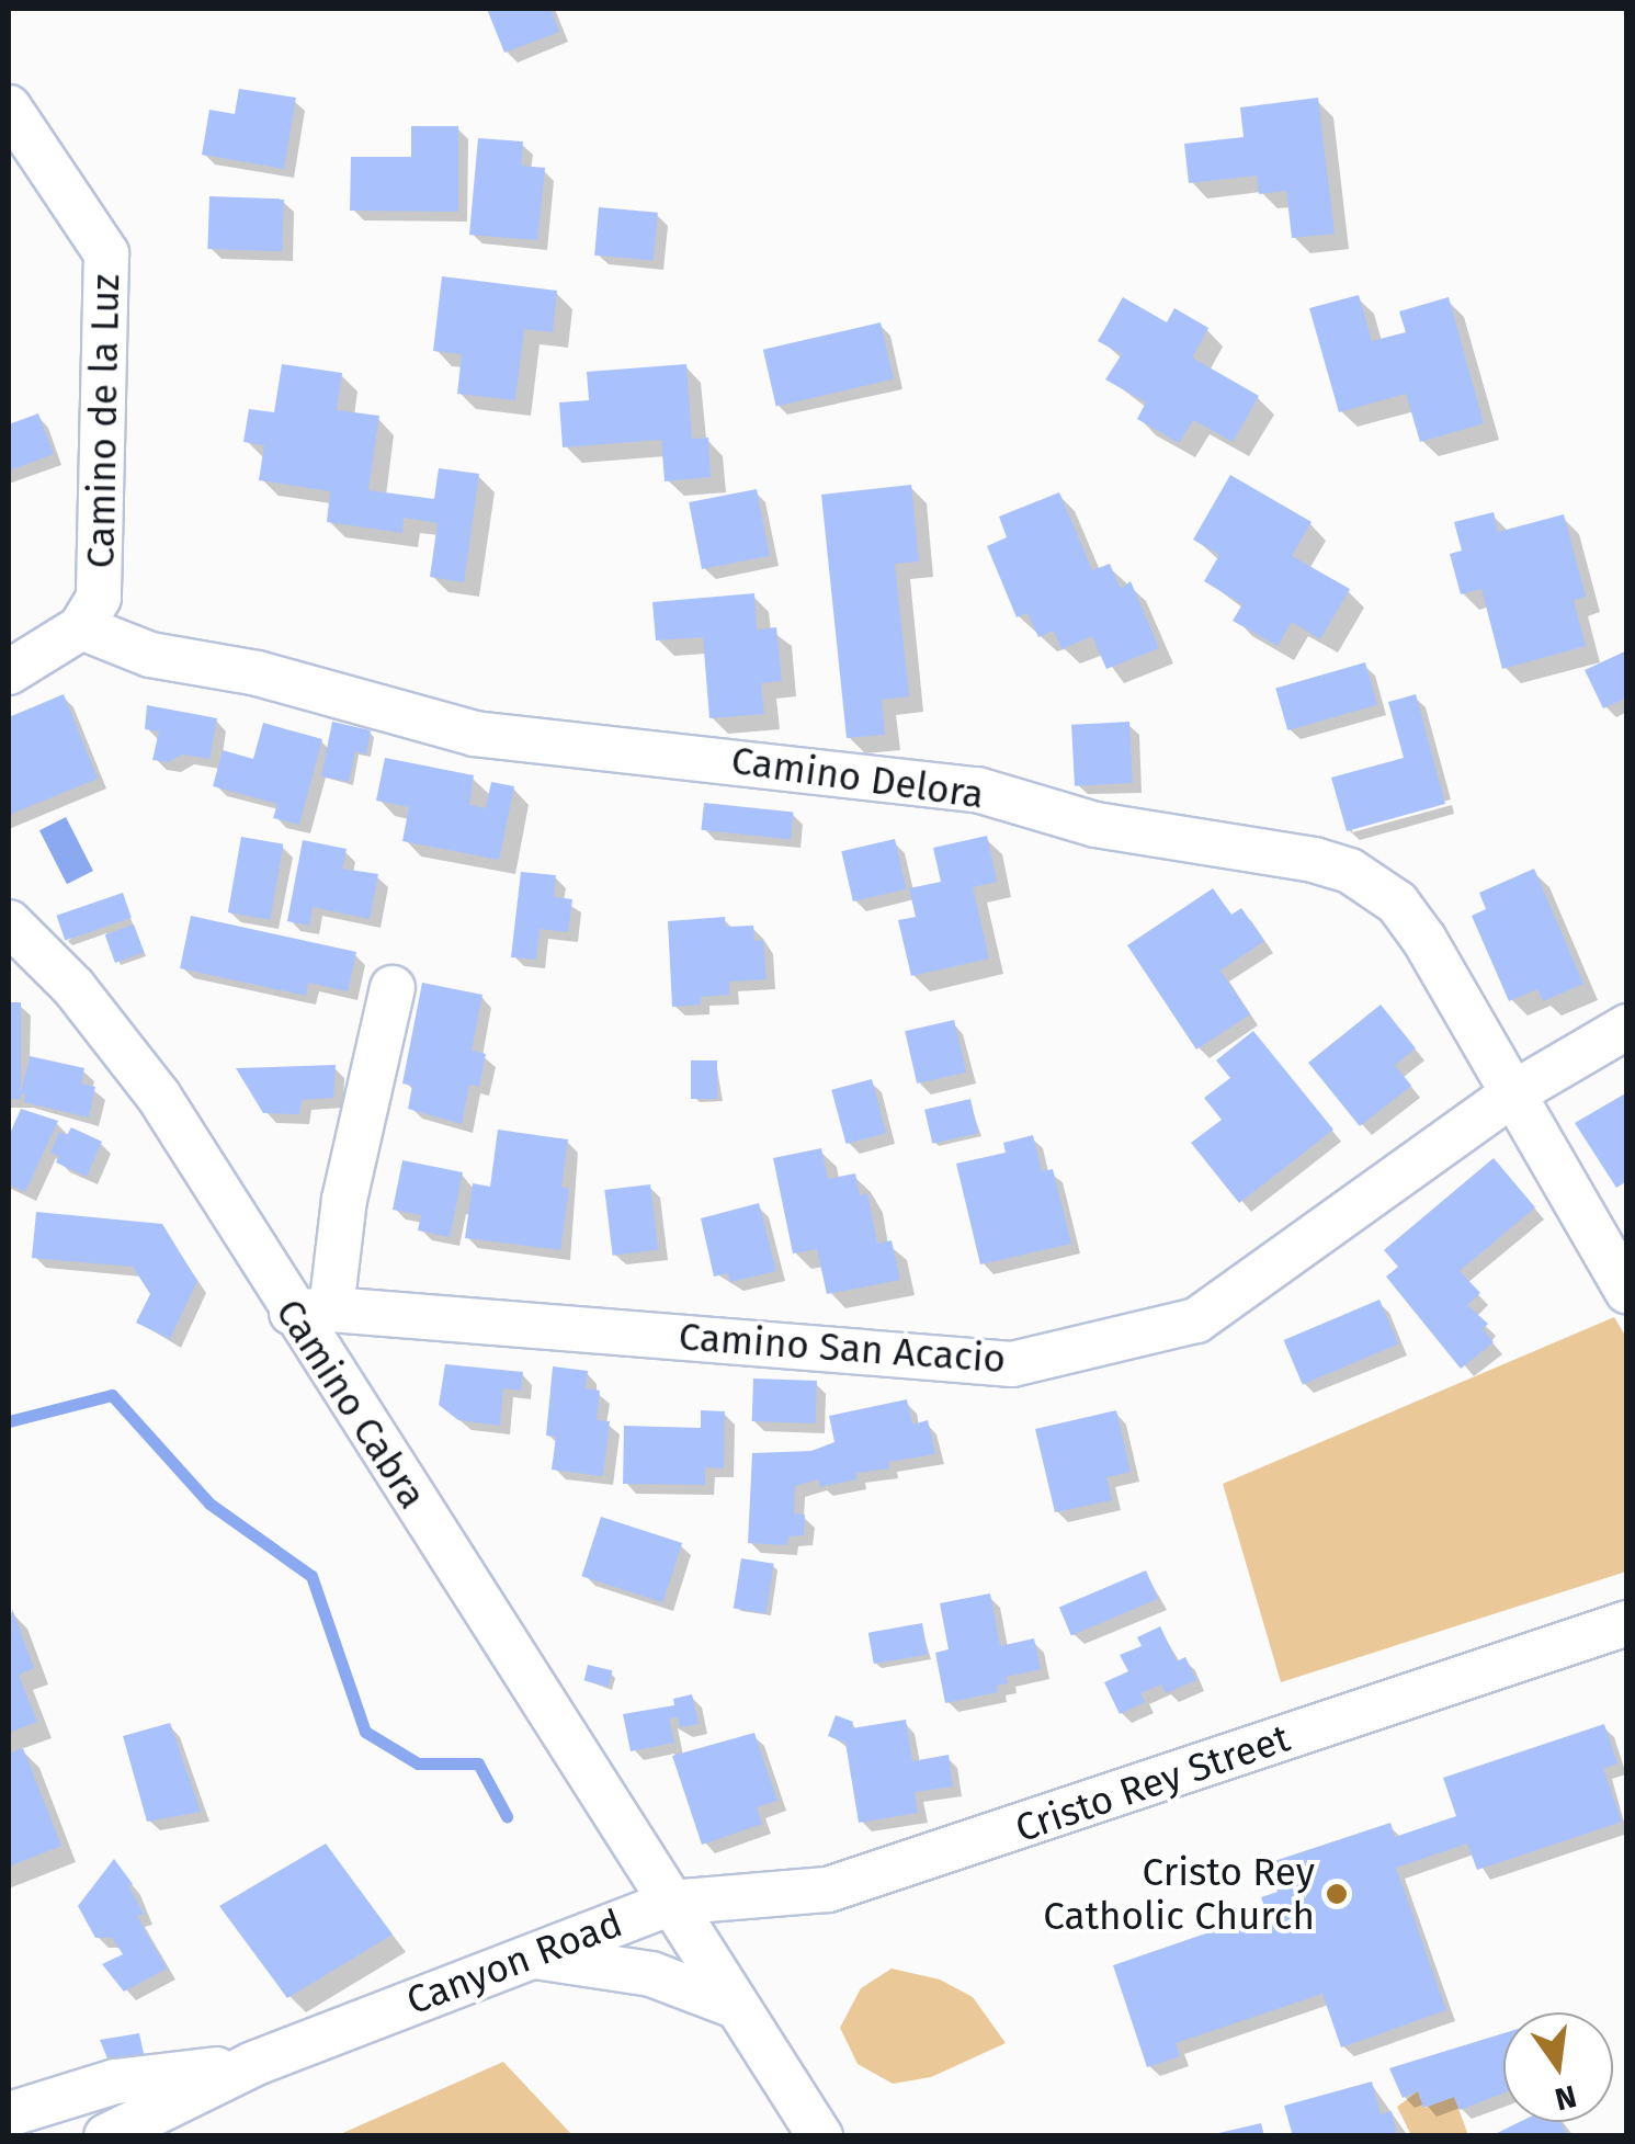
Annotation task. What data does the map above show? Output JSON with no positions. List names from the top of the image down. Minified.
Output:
{"streets":{"street":["Camino de la Luz","Camino Delora","Camino San Acacio","Camino Cabra","Cristo Rey Street","Canyon Road"]},"crossings":[["Camino de la Luz","Camino Delora"],["Camino Delora","Camino San Acacio"],["Camino San Acacio","Camino Cabra"],["Camino Cabra","Cristo Rey Street"],["Camino Cabra","Canyon Road"],["Cristo Rey Street","Canyon Road"]],"places":["Cristo Rey Catholic Church"],"north":"bottom"}
